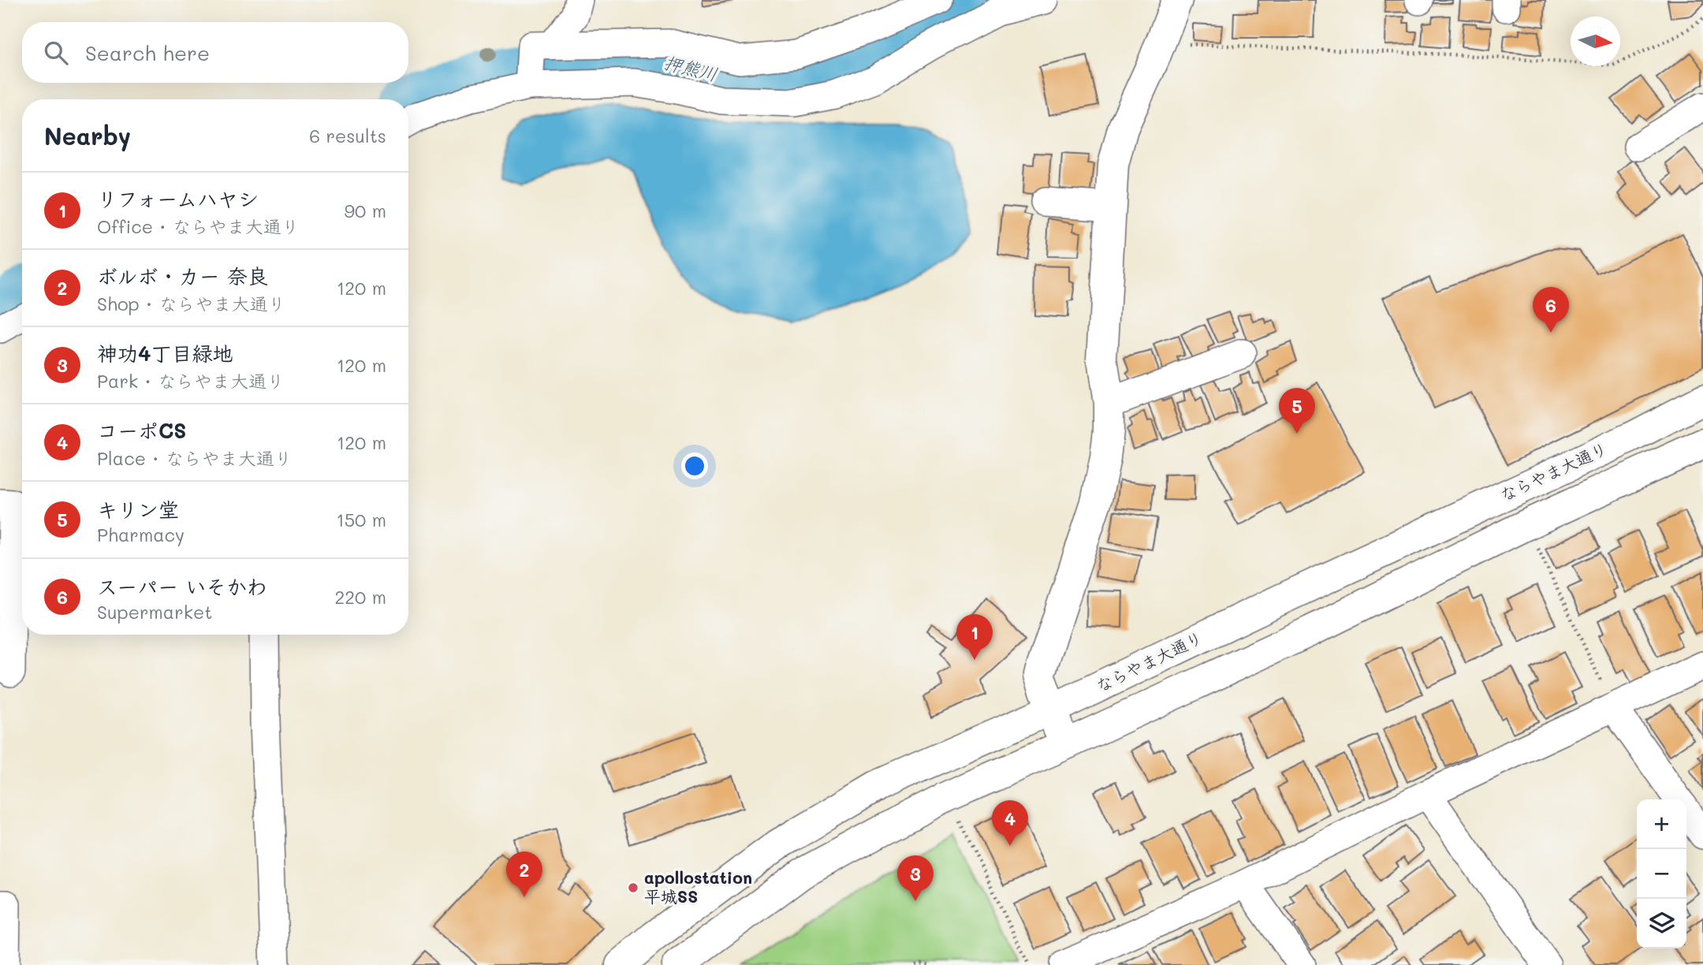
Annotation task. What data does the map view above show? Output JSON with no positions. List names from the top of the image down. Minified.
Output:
{"streets":{"street":["ならやま大通り"]},"water":["押熊川"],"places":["apollostation 平城SS"],"north":"right","page":{"search":"Search here","heading":["Nearby","6 results"],"list":[{"mark":"1","name":"リフォームハヤシ","note":"Office · ならやま大通り","value":"90 m"},{"mark":"2","name":"ボルボ・カー 奈良","note":"Shop · ならやま大通り","value":"120 m"},{"mark":"3","name":"神功4丁目緑地","note":"Park · ならやま大通り","value":"120 m"},{"mark":"4","name":"コーポCS","note":"Place · ならやま大通り","value":"120 m"},{"mark":"5","name":"キリン堂","note":"Pharmacy","value":"150 m"},{"mark":"6","name":"スーパー いそかわ","note":"Supermarket","value":"220 m"}],"pins":["6","5","1","4","2","3"],"map_buttons":["+","−"]}}
